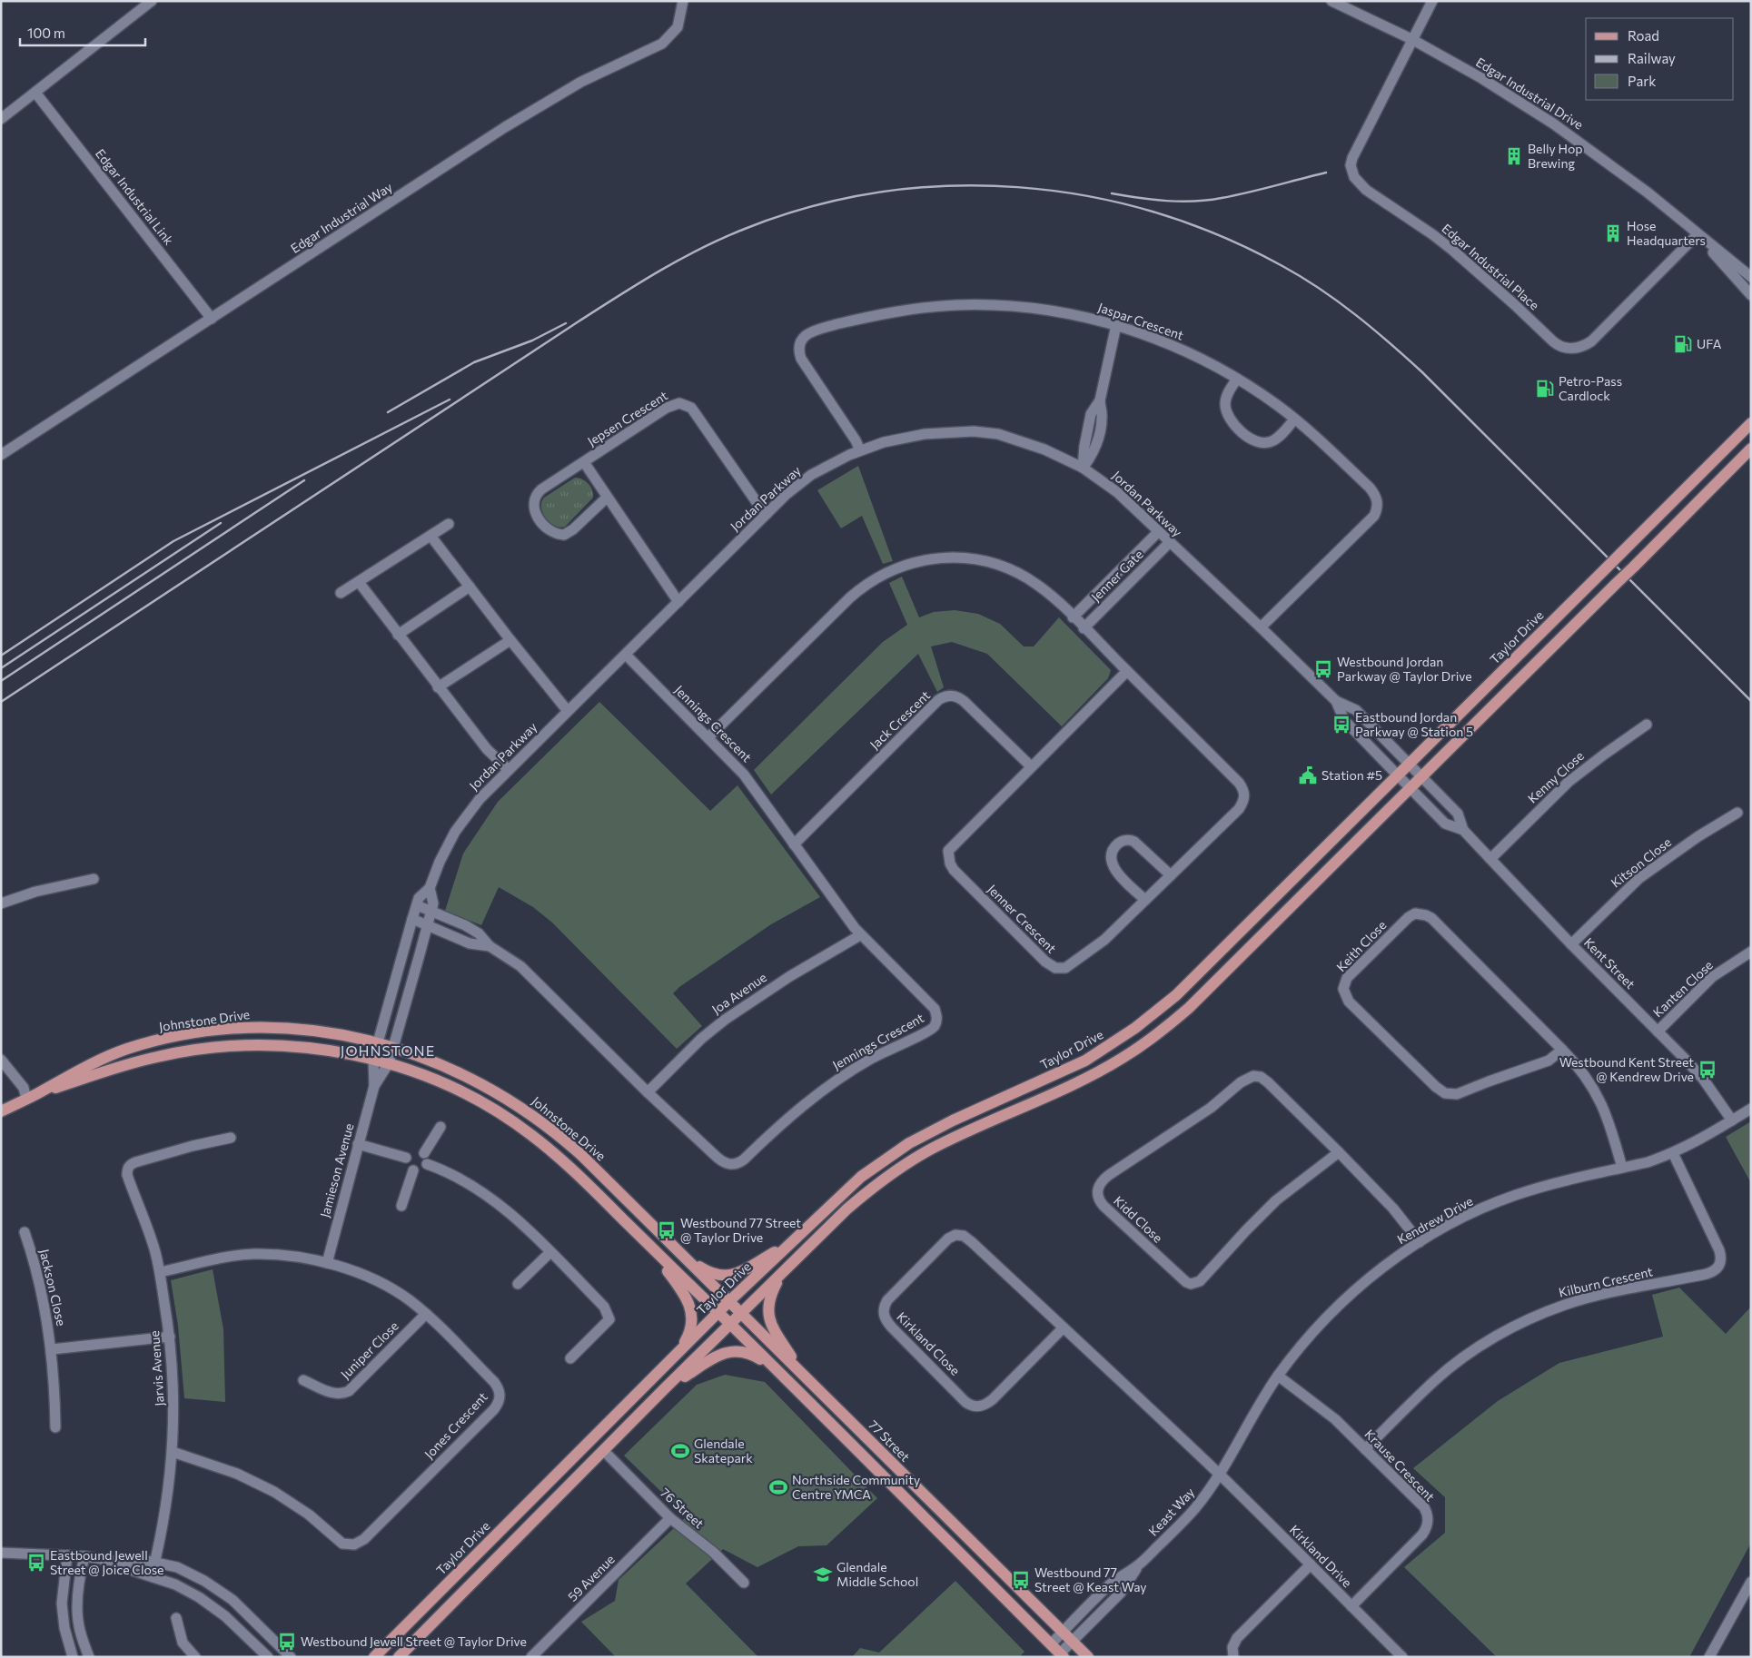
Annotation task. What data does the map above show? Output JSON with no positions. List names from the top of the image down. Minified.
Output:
{"streets":{"main road":["Taylor Drive","Johnstone Drive","77 Street"],"street":["Edgar Industrial Drive","Edgar Industrial Link","Edgar Industrial Way","Edgar Industrial Place","Jaspar Crescent","Jepsen Crescent","Jordan Parkway","Jenner Gate","Jack Crescent","Jennings Crescent","Kenny Close","Kitson Close","Jenner Crescent","Keith Close","Kent Street","Kanten Close","Joa Avenue","Jamieson Avenue","Kidd Close","Kendrew Drive","Kilburn Crescent","Jackson Close","Kirkland Close","Juniper Close","Jarvis Avenue","Jones Crescent","Krause Crescent","76 Street","Keast Way","Kirkland Drive","59 Avenue"]},"crossings":[["Edgar Industrial Drive","Edgar Industrial Place"],["Edgar Industrial Link","Edgar Industrial Way"],["Jaspar Crescent","Jordan Parkway"],["Jepsen Crescent","Jordan Parkway"],["Jordan Parkway","Jenner Gate"],["Jordan Parkway","Taylor Drive"],["Jordan Parkway","Jennings Crescent"],["Jordan Parkway","Kent Street"],["Jordan Parkway","Johnstone Drive"],["Jordan Parkway","Jamieson Avenue"],["Jenner Gate","Jenner Crescent"],["Taylor Drive","Johnstone Drive"],["Taylor Drive","77 Street"],["Jack Crescent","Jennings Crescent"],["Jack Crescent","Jenner Crescent"],["Jennings Crescent","Jenner Crescent"],["Jennings Crescent","Joa Avenue"],["Kenny Close","Kent Street"],["Kitson Close","Kent Street"],["Keith Close","Kendrew Drive"],["Kent Street","Kanten Close"],["Kent Street","Kendrew Drive"],["Johnstone Drive","Jamieson Avenue"],["Johnstone Drive","77 Street"],["Jamieson Avenue","Jones Crescent"],["Kidd Close","Kendrew Drive"],["Kendrew Drive","Kilburn Crescent"],["Kendrew Drive","Kirkland Close"],["Kendrew Drive","Krause Crescent"],["Kendrew Drive","Keast Way"],["Kendrew Drive","Kirkland Drive"],["Kilburn Crescent","Krause Crescent"],["Kirkland Close","Keast Way"],["Kirkland Close","Kirkland Drive"],["Juniper Close","Jones Crescent"],["Jarvis Avenue","Jones Crescent"],["77 Street","Keast Way"],["Krause Crescent","Kirkland Drive"],["76 Street","59 Avenue"],["Keast Way","Kirkland Drive"]],"districts":["JOHNSTONE"],"places":{"building":["Belly Hop Brewing","Hose Headquarters"],"fuel station":["UFA","Petro-Pass Cardlock"],"bus stop":["Westbound Jordan Parkway @ Taylor Drive","Eastbound Jordan Parkway @ Station 5","Westbound Kent Street @ Kendrew Drive","Westbound 77 Street @ Taylor Drive","Eastbound Jewell Street @ Joice Close","Westbound 77 Street @ Keast Way","Westbound Jewell Street @ Taylor Drive"],"public building":["Station #5"],"sports":["Glendale Skatepark","Northside Community Centre YMCA"],"school or university":["Glendale Middle School"]},"legend":["Road","Railway","Park"],"scale_bar":"100 m"}
